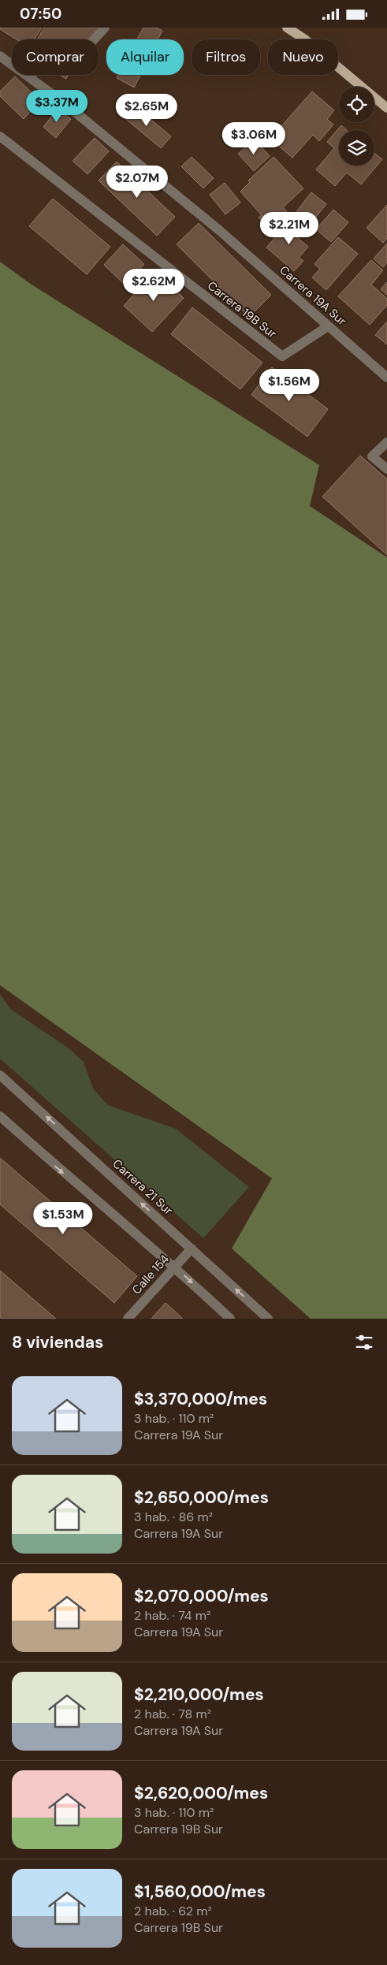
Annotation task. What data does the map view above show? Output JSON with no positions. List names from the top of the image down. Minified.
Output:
{"streets":{"street":["Carrera 19A Sur","Carrera 19B Sur","Carrera 21 Sur","Calle 154"]},"crossings":[["Carrera 19A Sur","Carrera 19B Sur"],["Carrera 21 Sur","Calle 154"]],"page":{"status":"07:50","chip":["Comprar","Alquilar","Filtros","Nuevo"],"price":["$3.37M","$2.65M","$3.06M","$2.07M","$2.21M","$2.62M","$1.56M","$1.53M"],"heading":"8 viviendas","list":[{"name":"$3,370,000/mes","note":"3 hab. · 110 m² · Carrera 19A Sur"},{"name":"$2,650,000/mes","note":"3 hab. · 86 m² · Carrera 19A Sur"},{"name":"$2,070,000/mes","note":"2 hab. · 74 m² · Carrera 19A Sur"},{"name":"$2,210,000/mes","note":"2 hab. · 78 m² · Carrera 19A Sur"},{"name":"$2,620,000/mes","note":"3 hab. · 110 m² · Carrera 19B Sur"},{"name":"$1,560,000/mes","note":"2 hab. · 62 m² · Carrera 19B Sur"}]}}
